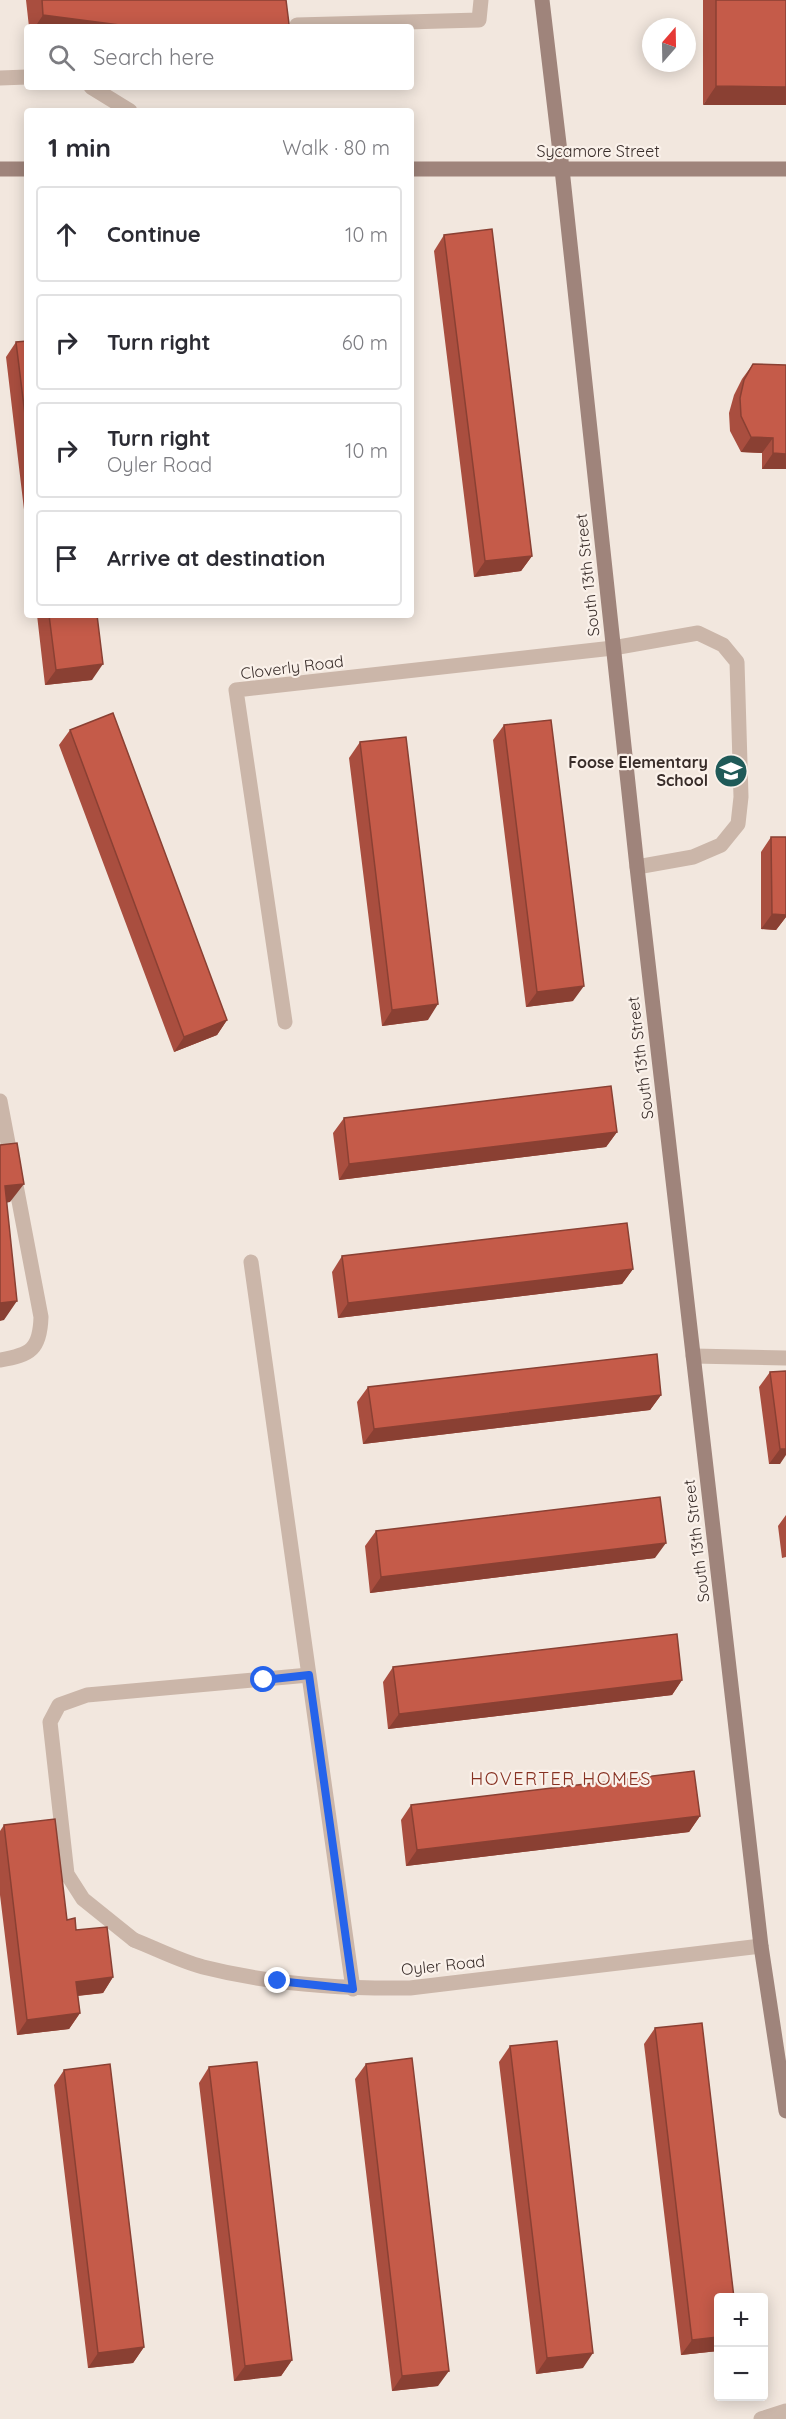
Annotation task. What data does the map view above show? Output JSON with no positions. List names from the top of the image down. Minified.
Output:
{"streets":{"street":["Sycamore Street","South 13th Street","Cloverly Road","Oyler Road"]},"crossings":[["Sycamore Street","South 13th Street"],["South 13th Street","Cloverly Road"],["South 13th Street","Oyler Road"]],"districts":["HOVERTER HOMES"],"places":{"school or university":["Foose Elementary School"]},"north":"top","page":{"search":"Search here","heading":["1 min","Walk · 80 m"],"list":[["Continue","10 m"],["Turn right","60 m"],["Turn right","Oyler Road","10 m"],"Arrive at destination"],"map_buttons":["+","−"]}}
